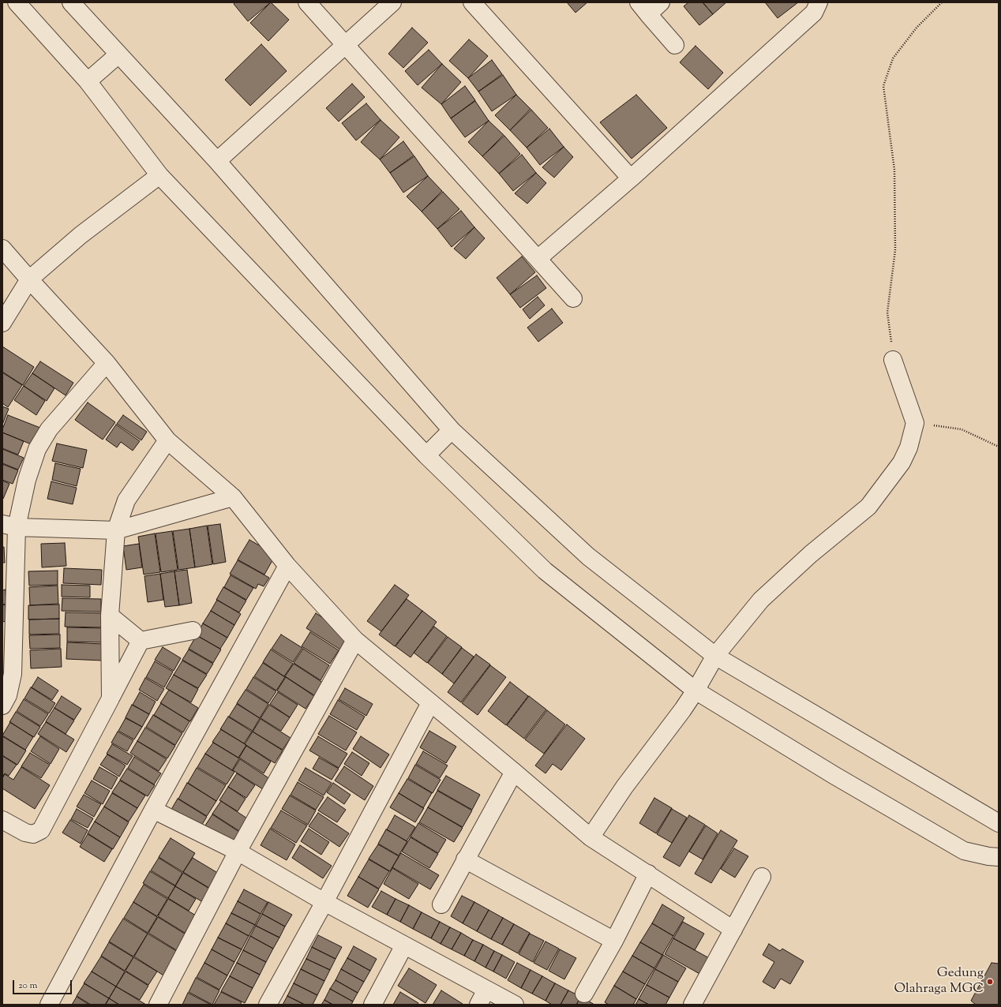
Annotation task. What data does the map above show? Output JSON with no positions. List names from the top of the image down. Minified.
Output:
{"places":["Gedung Olahraga MGC"],"scale_bar":"20 m"}
